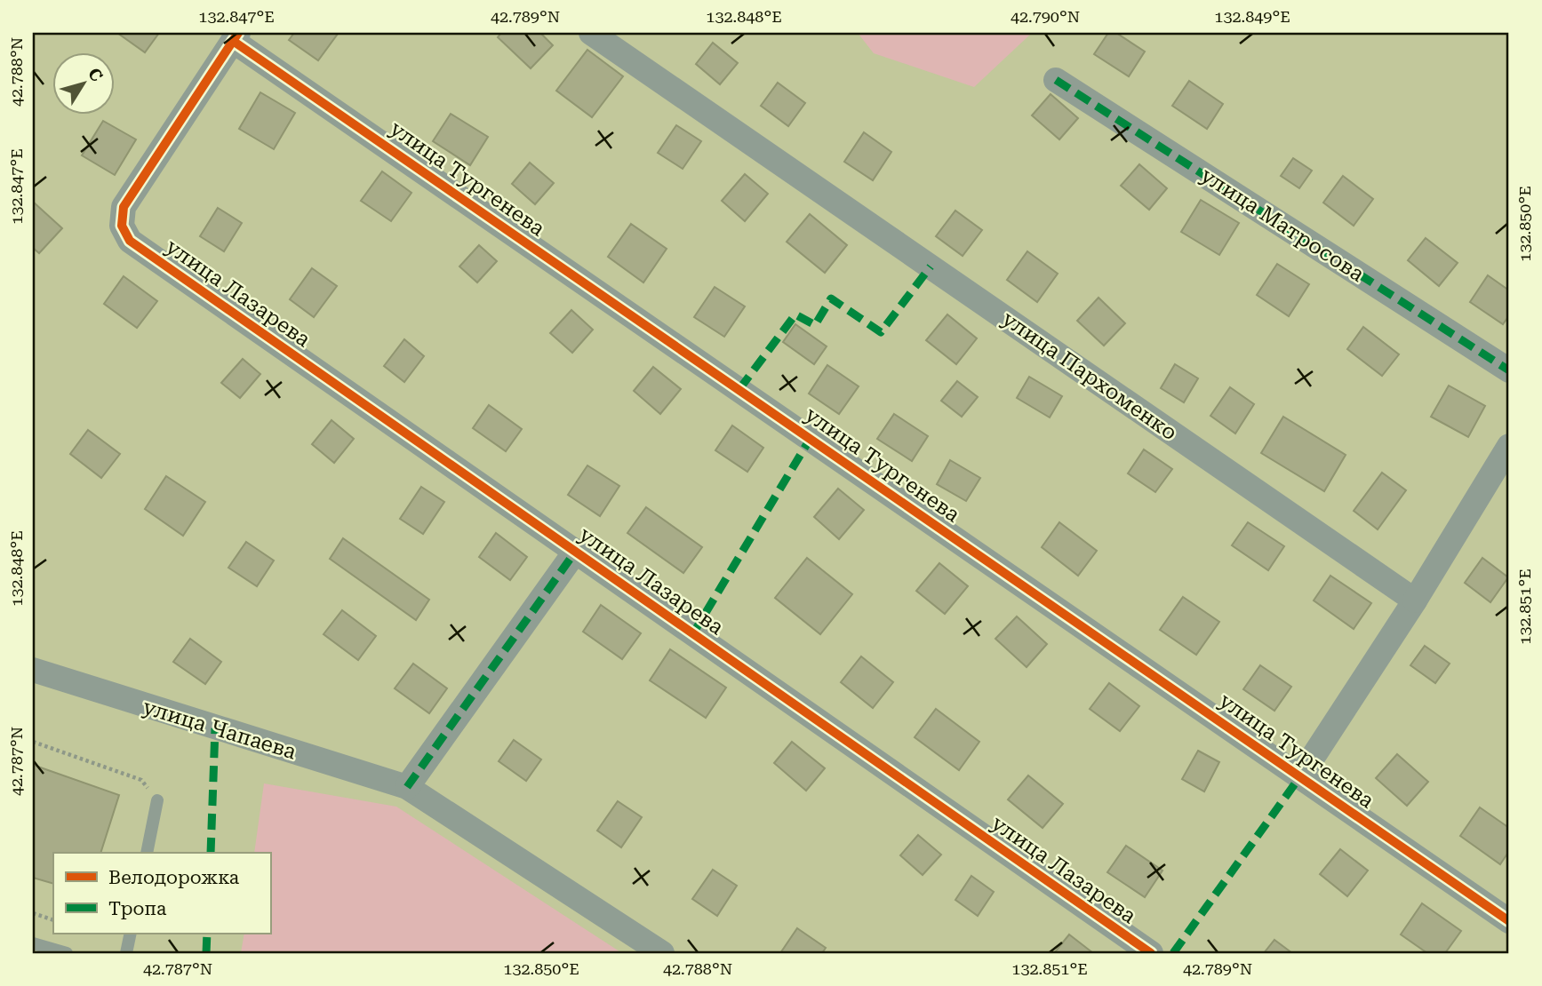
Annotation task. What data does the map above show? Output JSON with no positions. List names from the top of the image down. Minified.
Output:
{"streets":{"street":["улица Тургенева","улица Матросова","улица Лазарева","улица Пархоменко","улица Чапаева"]},"crossings":[["улица Тургенева","улица Лазарева"]],"legend":["Велодорожка","Тропа"],"north":"top right","coordinates":["132.847°E","42.789°N","132.848°E","42.790°N","132.849°E","42.788°N","132.850°E","132.851°E","42.787°N"]}
